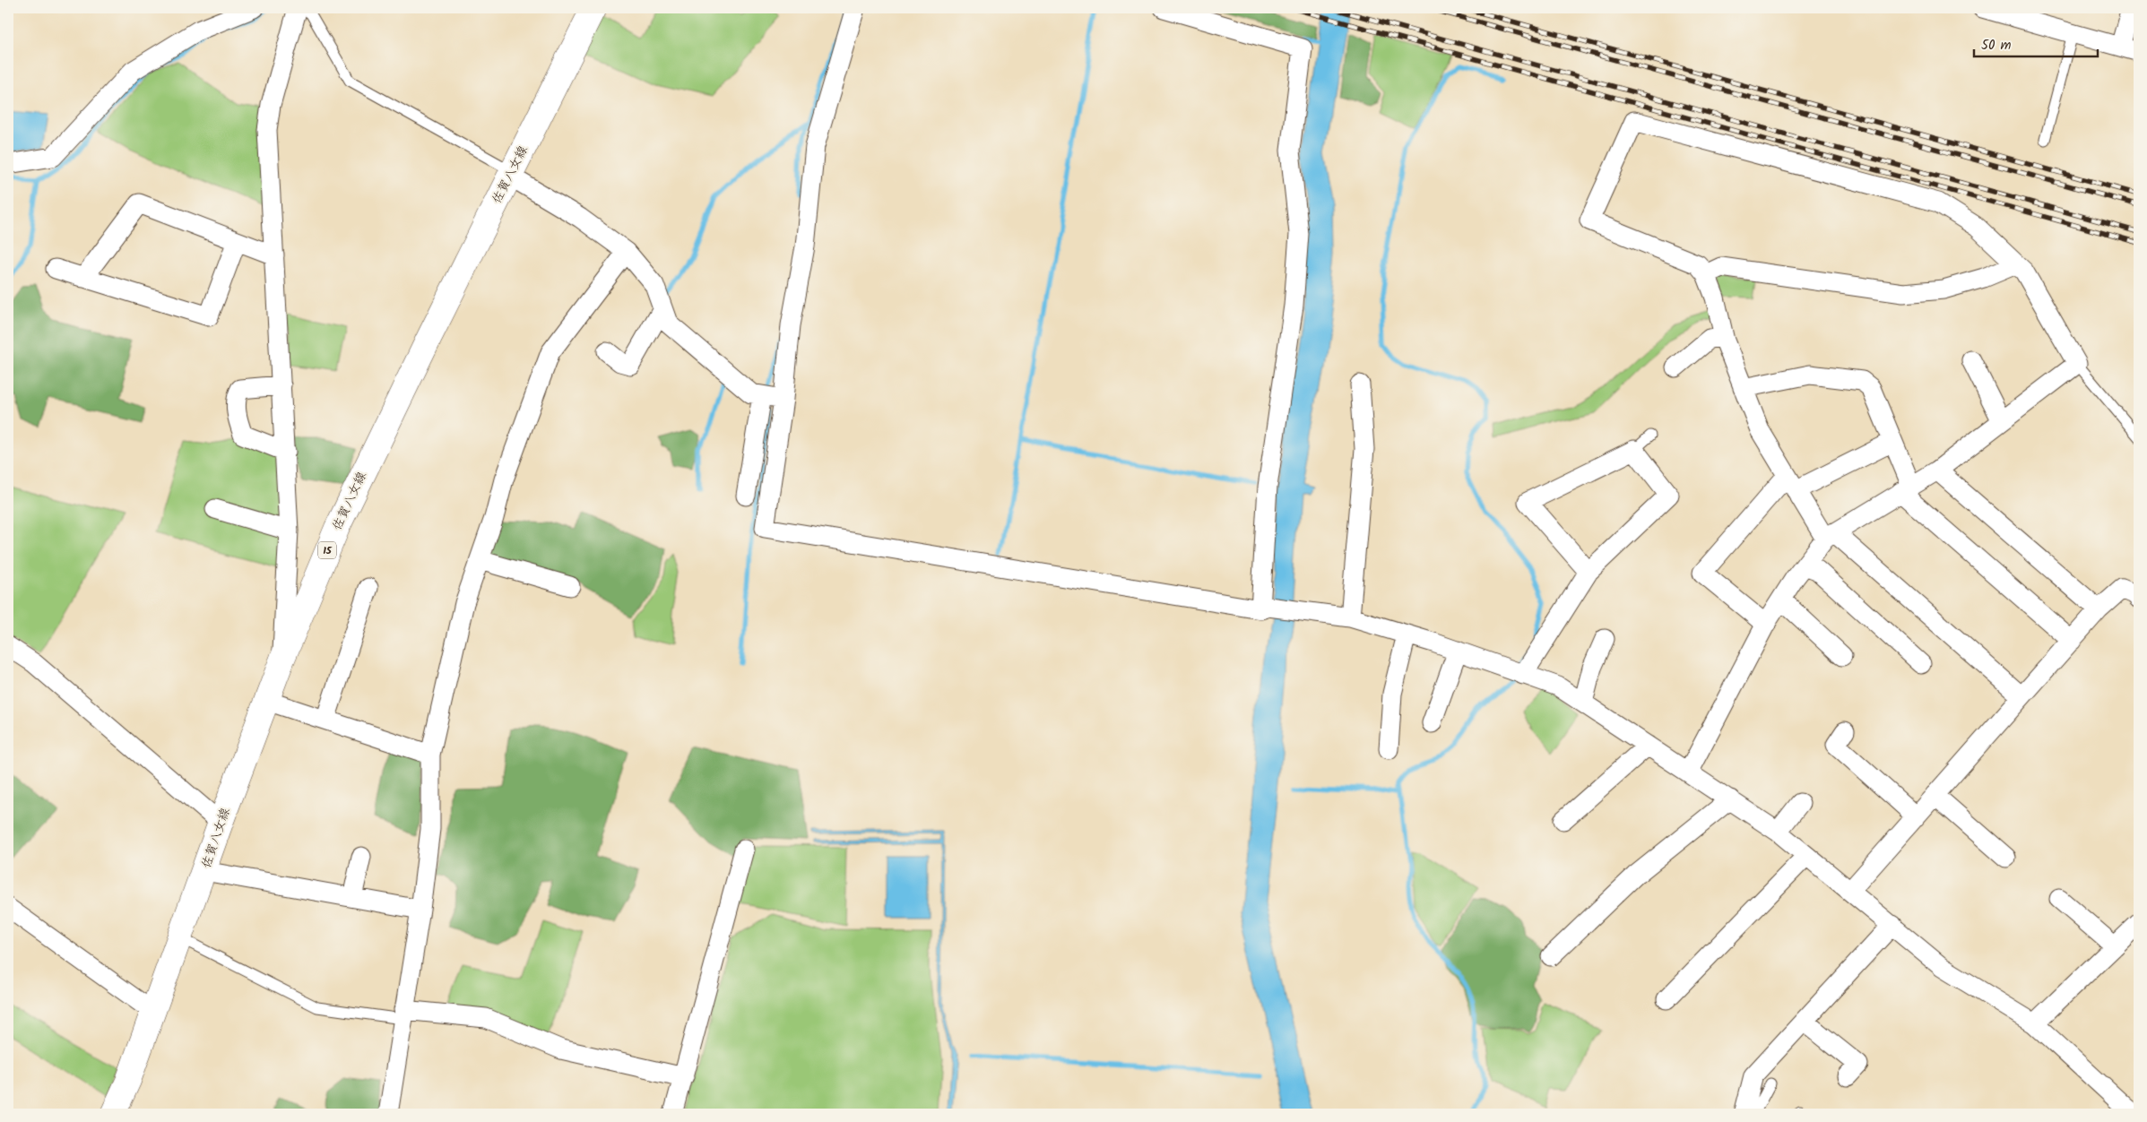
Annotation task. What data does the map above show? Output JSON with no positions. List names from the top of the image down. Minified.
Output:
{"streets":{"main road":["佐賀八女線","15"]},"scale_bar":"50 m"}
